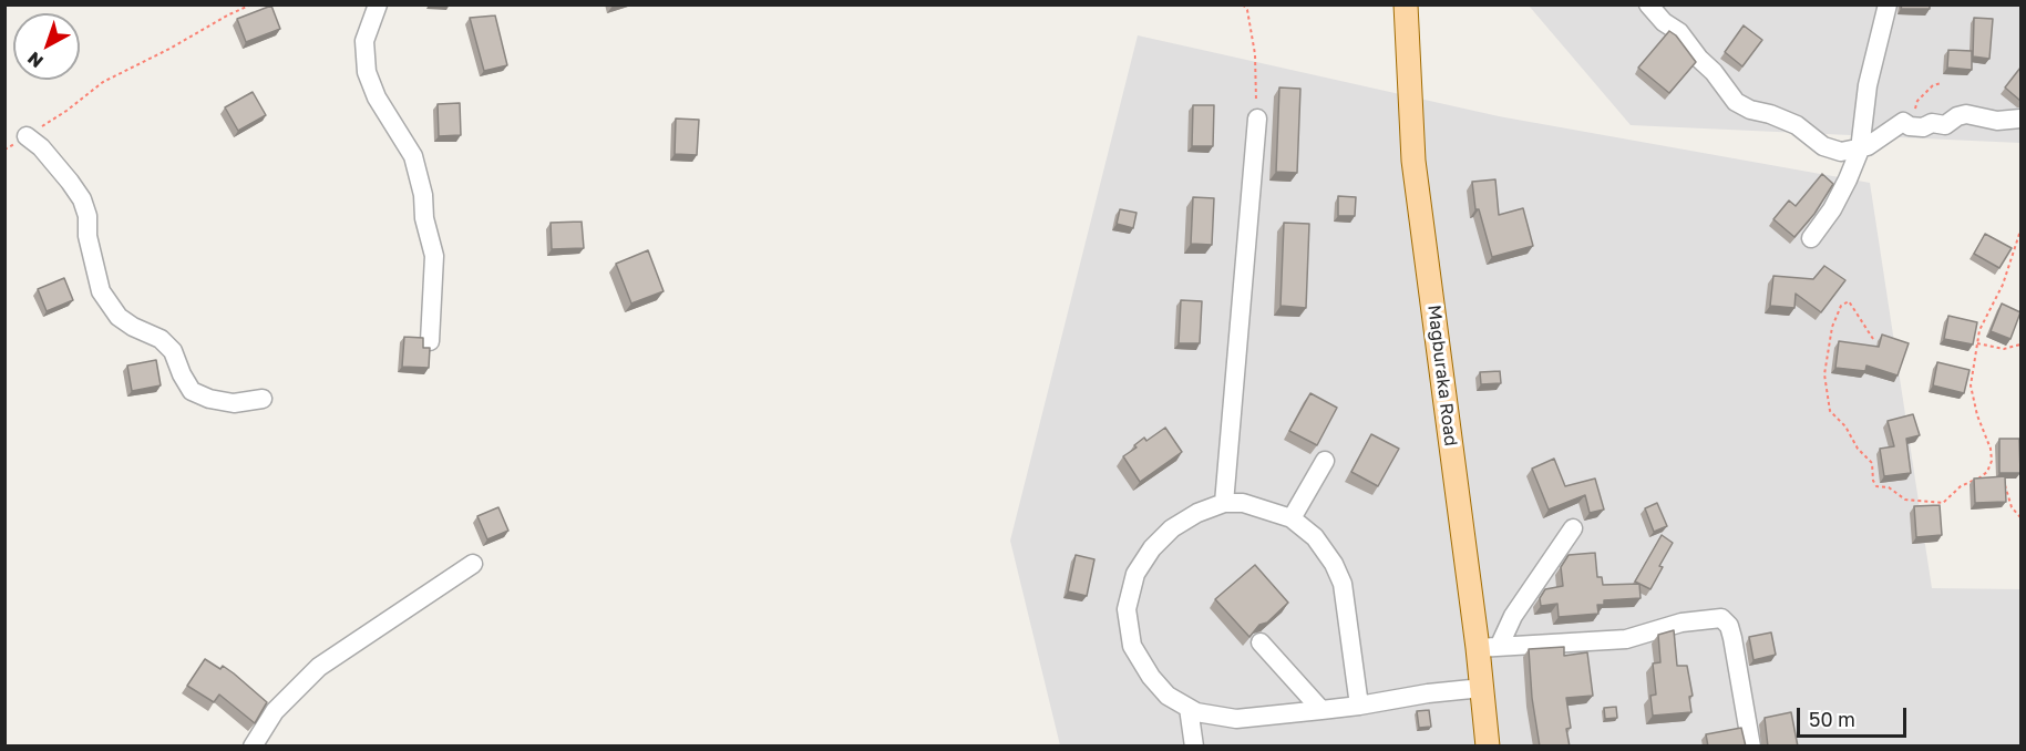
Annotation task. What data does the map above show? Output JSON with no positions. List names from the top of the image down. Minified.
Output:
{"streets":{"main road":["Magburaka Road"]},"scale_bar":"50 m","north":"bottom left"}
